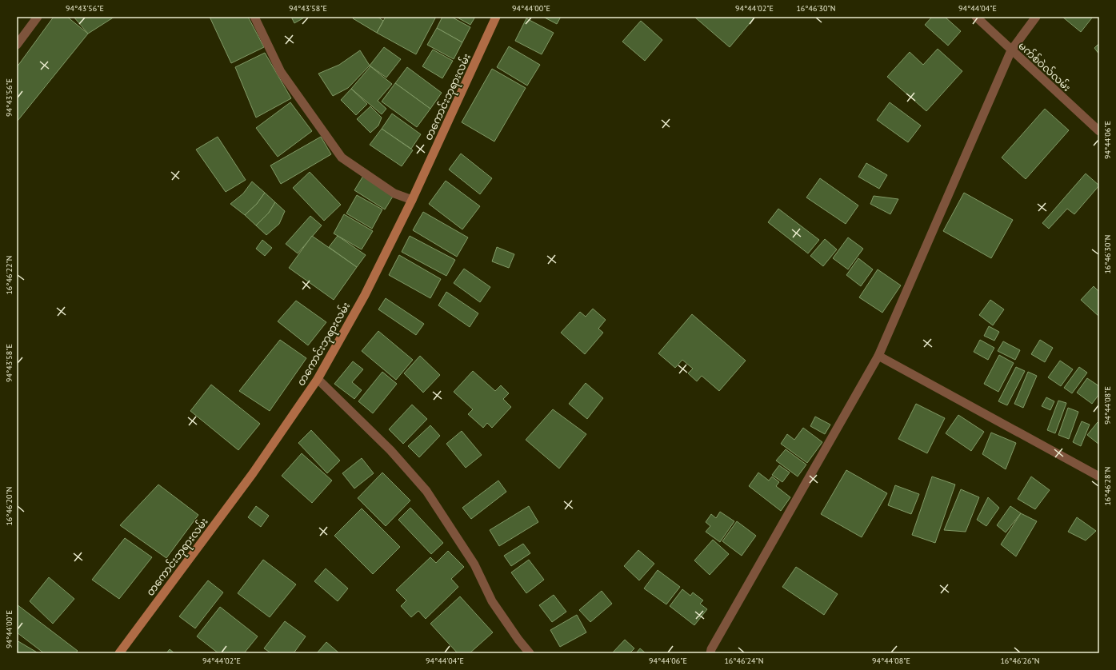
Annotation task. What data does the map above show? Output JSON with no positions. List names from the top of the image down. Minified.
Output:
{"streets":{"main road":["တကောင်းဘုရားလမ်း"],"street":["မက်စ်ဝဲလ်လမ်း"]},"coordinates":["94°43'56\"E","94°43'58\"E","94°44'00\"E","94°44'02\"E","16°46'30\"N","94°44'04\"E","94°44'06\"E","16°46'22\"N","94°44'08\"E","16°46'28\"N","16°46'20\"N","16°46'24\"N","16°46'26\"N"]}
